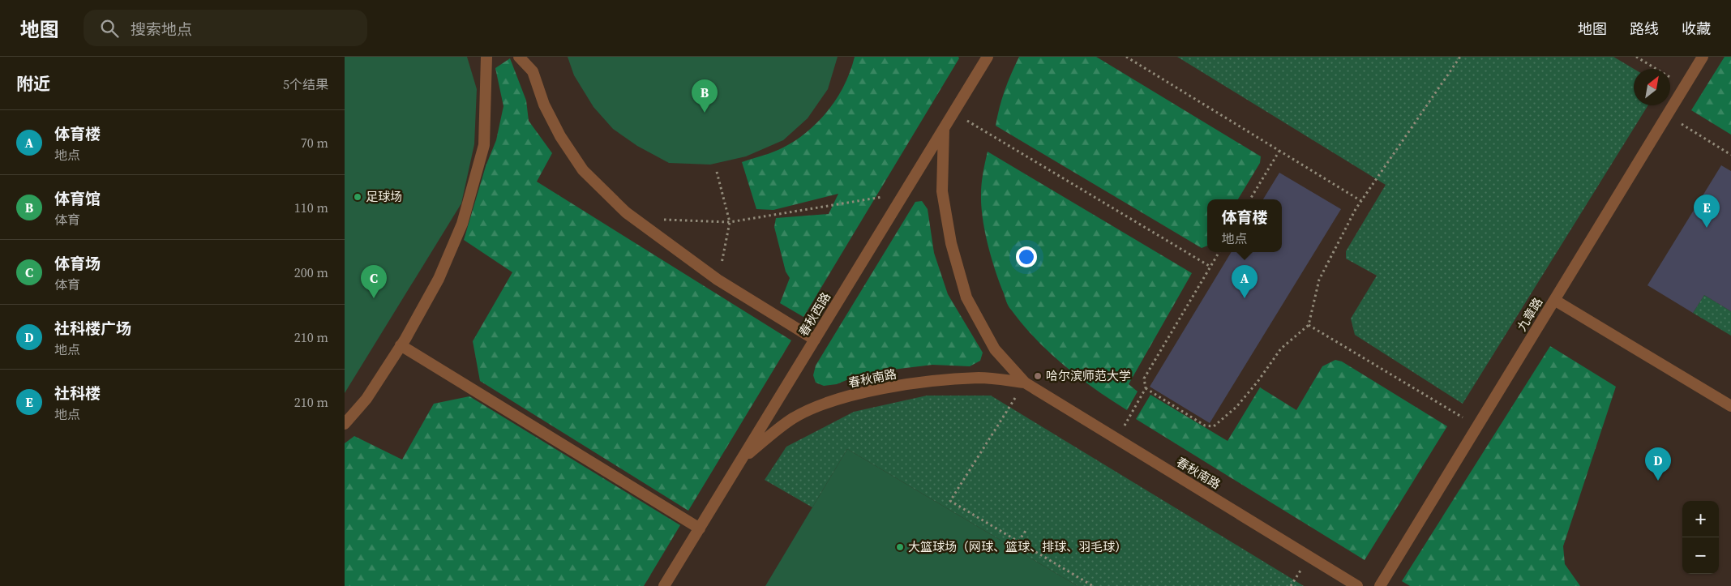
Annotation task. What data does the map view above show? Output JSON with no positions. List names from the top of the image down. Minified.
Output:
{"streets":{"lane":["春秋西路","九章路","春秋南路"]},"crossings":[["春秋西路","春秋南路"]],"places":["足球场","哈尔滨师范大学","大篮球场（网球、篮球、排球、羽毛球）"],"north":"top right","page":{"header":"地图","search":"搜索地点","nav":["地图","路线","收藏"],"heading":["附近","5个结果"],"pins":["B","E","A","C","D"],"list":[{"mark":"A","name":"体育楼","note":"地点","value":"70 m"},{"mark":"B","name":"体育馆","note":"体育","value":"110 m"},{"mark":"C","name":"体育场","note":"体育","value":"200 m"},{"mark":"D","name":"社科楼广场","note":"地点","value":"210 m"},{"mark":"E","name":"社科楼","note":"地点","value":"210 m"}],"popup":["体育楼","地点"],"map_buttons":["+","−"]}}
